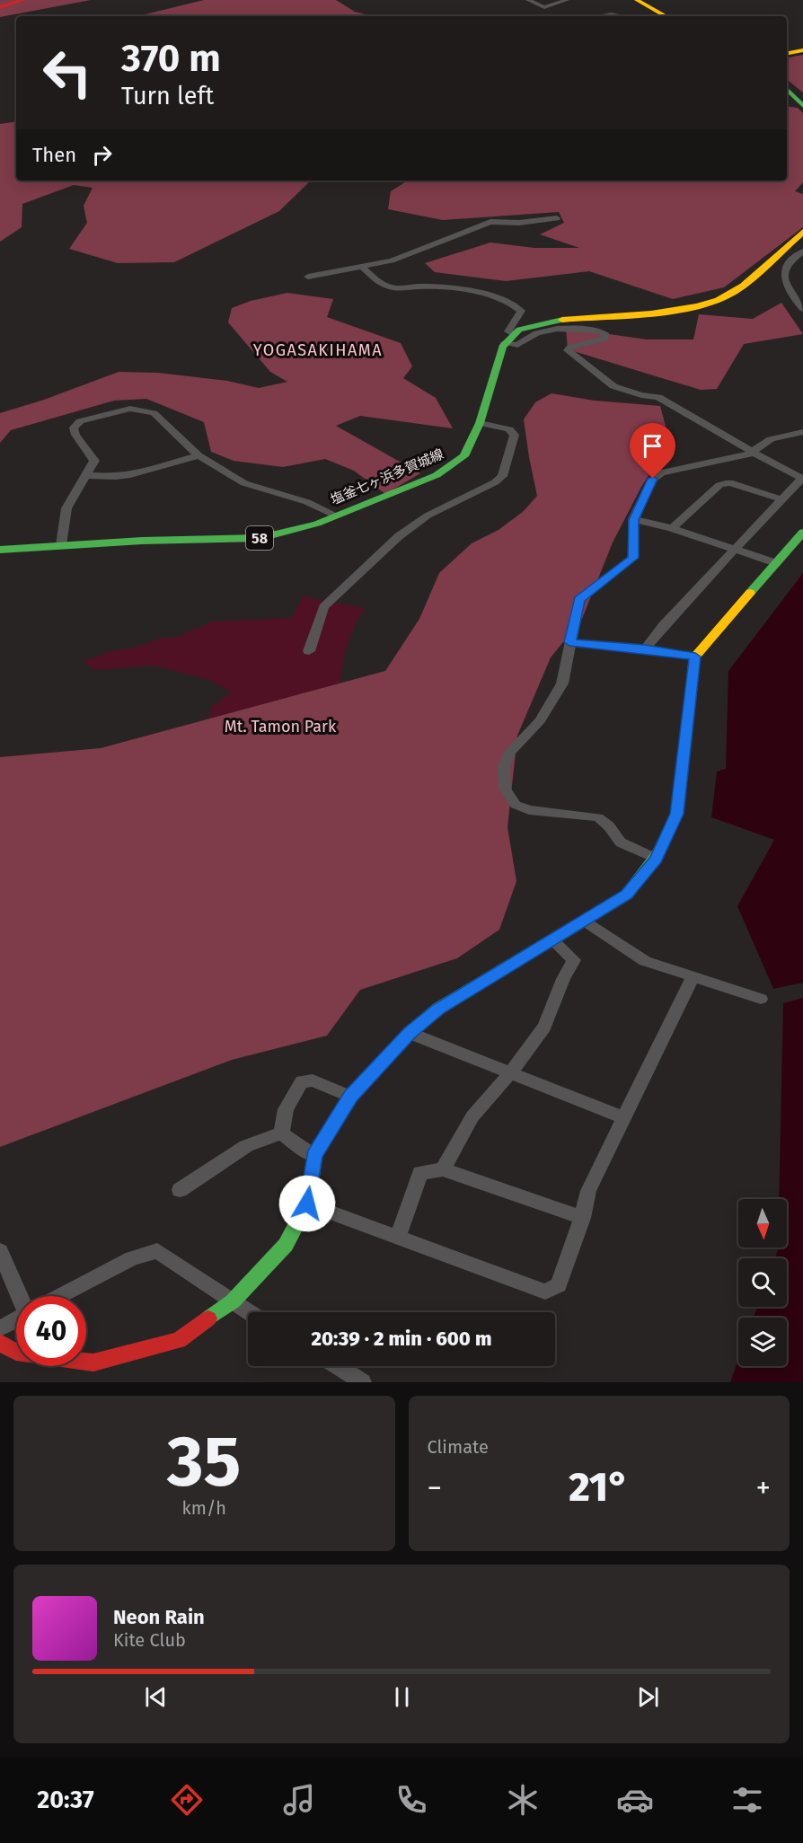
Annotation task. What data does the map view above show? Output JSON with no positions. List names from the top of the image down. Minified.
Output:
{"streets":{"main road":["塩釜七ヶ浜多賀城線","58"]},"districts":["YOGASAKIHAMA"],"parks":["Mt. Tamon Park"],"north":"bottom","page":{"turn":["370 m","Turn left"],"then":"Then","limit":"40","trip":"20:39 · 2 min · 600 m","tile":[["35","km/h"],"Climate"],"heat":["−","21°","+"],"song":["Neon Rain","Kite Club"],"tabs":"20:37"}}
